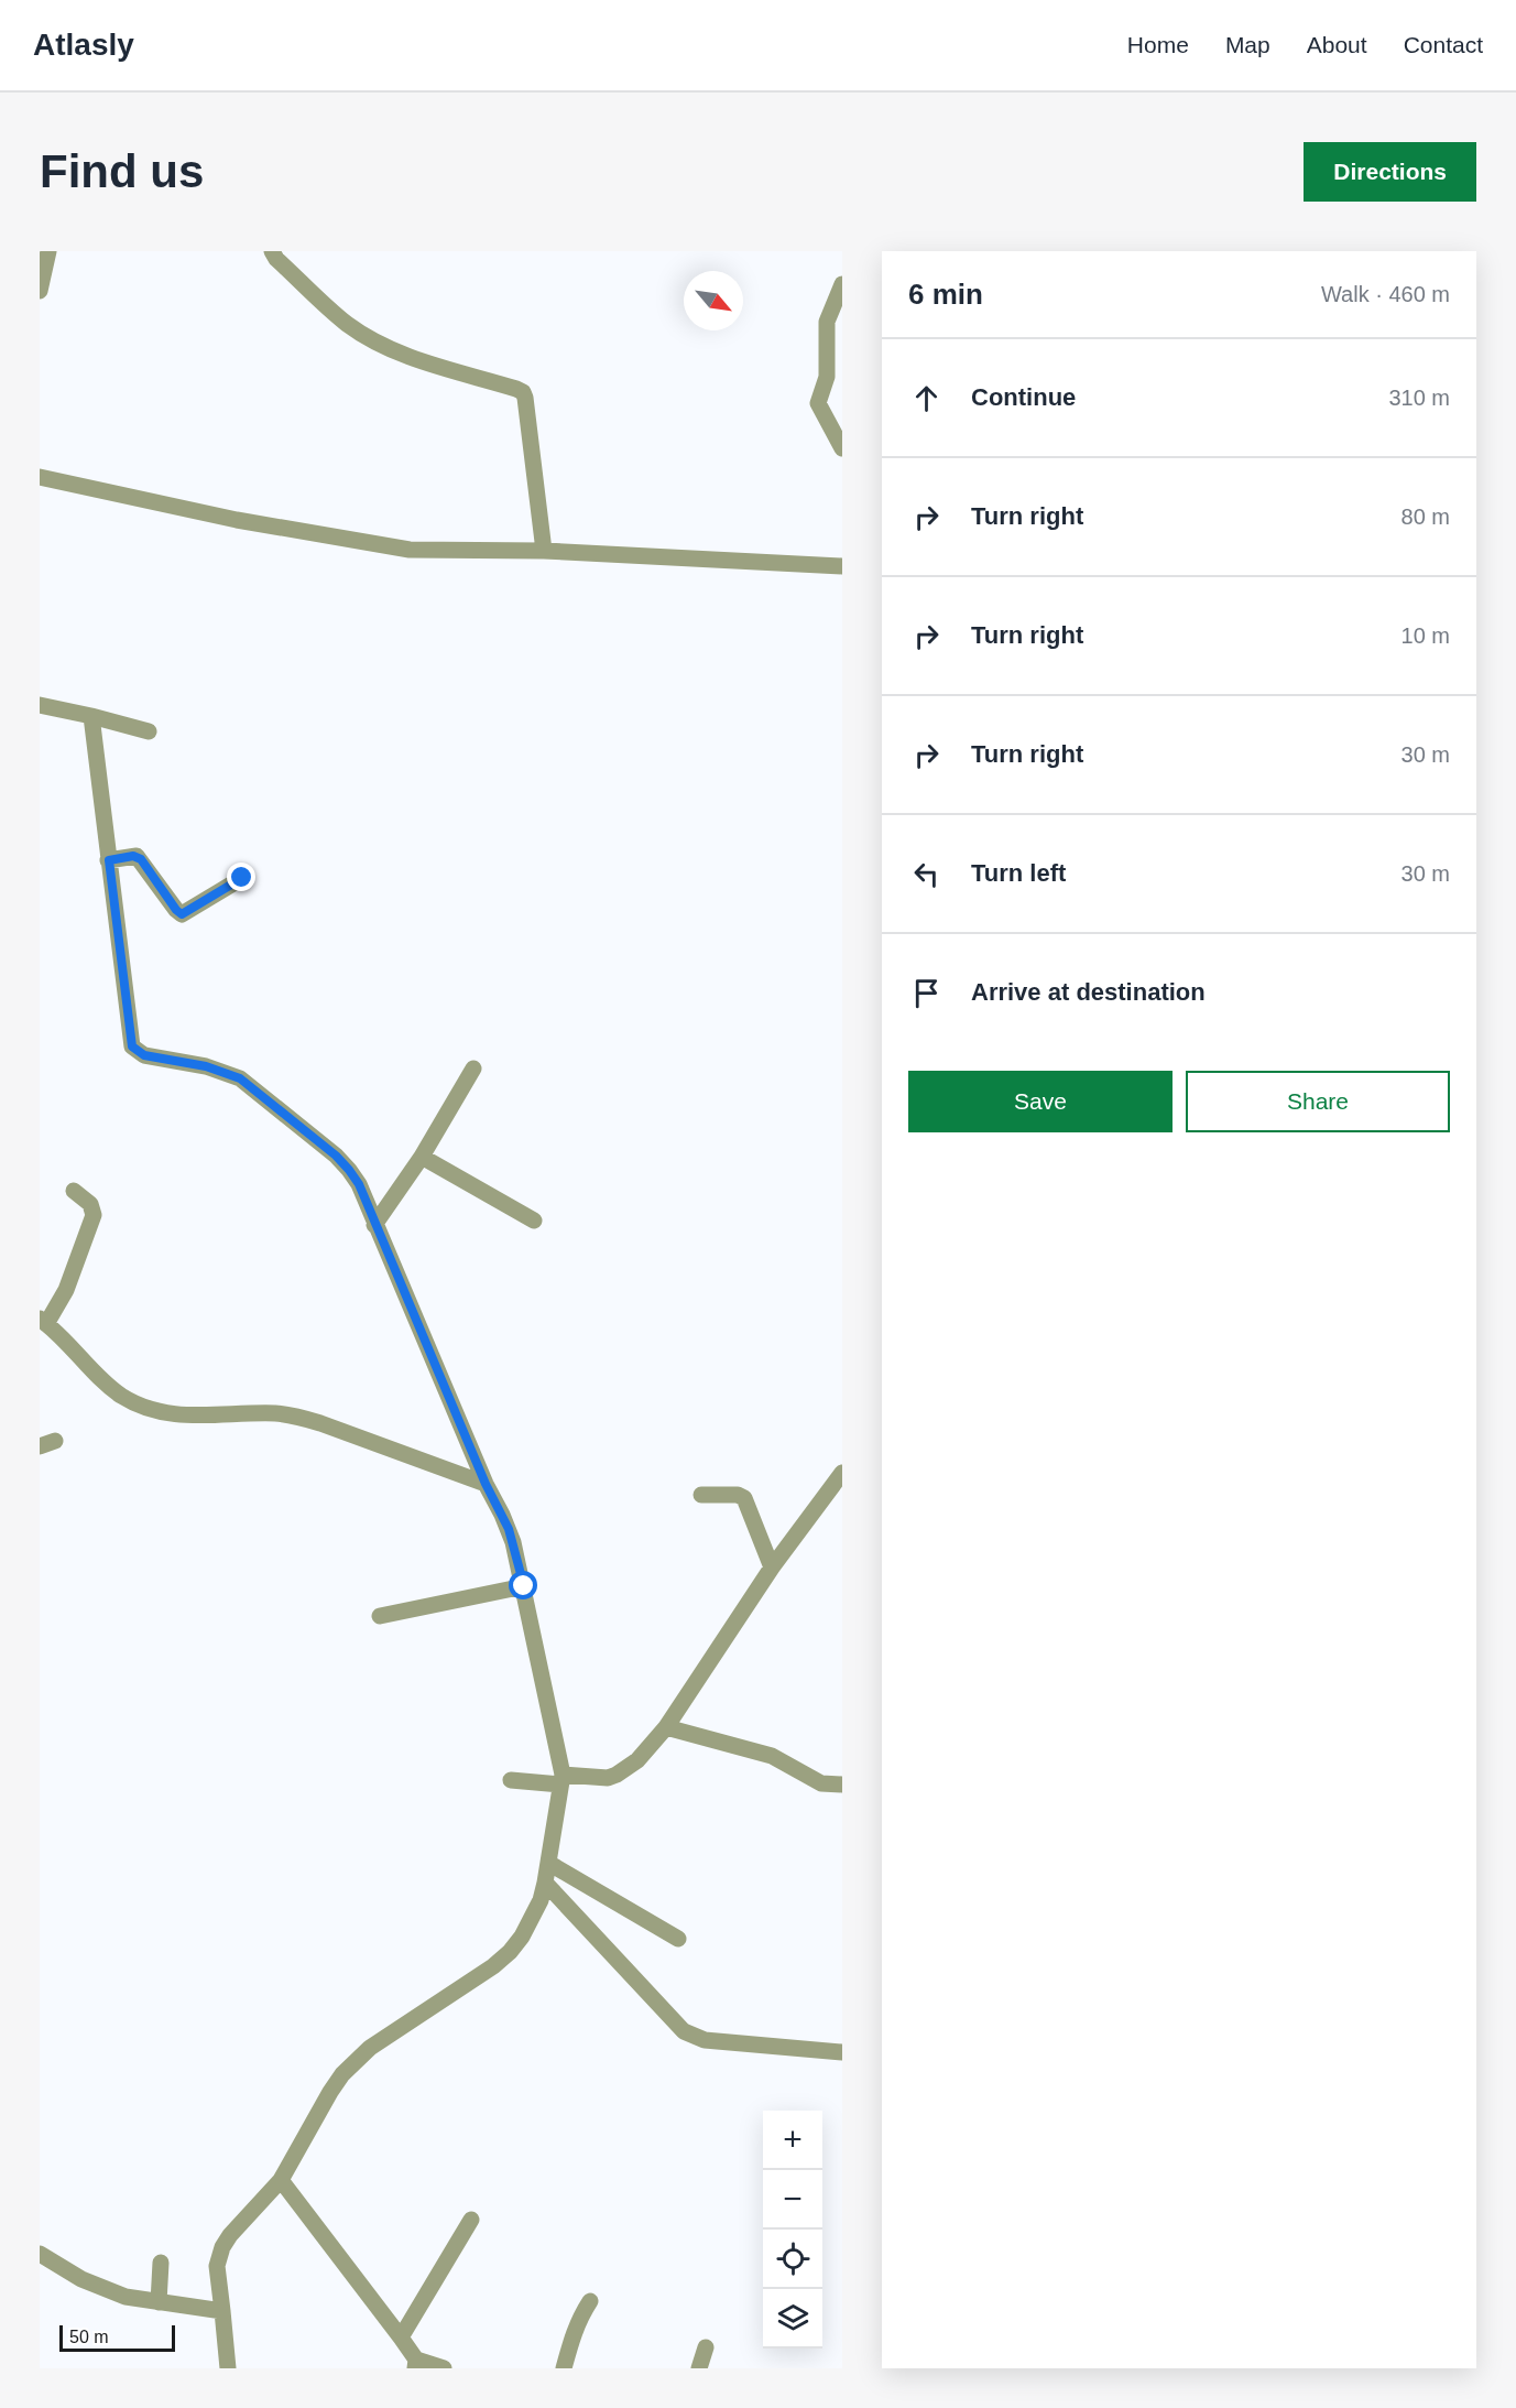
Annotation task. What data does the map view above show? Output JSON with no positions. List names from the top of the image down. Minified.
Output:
{"scale_bar":"50 m","north":"bottom right","page":{"header":"Atlasly","nav":["Home","Map","About","Contact"],"buttons":["Directions",["Save","Share"]],"title":"Find us","heading":["6 min","Walk · 460 m"],"list":[["Continue","310 m"],["Turn right","80 m"],["Turn right","10 m"],["Turn right","30 m"],["Turn left","30 m"],"Arrive at destination"],"map_buttons":["+","−"],"scale":"50 m"}}
